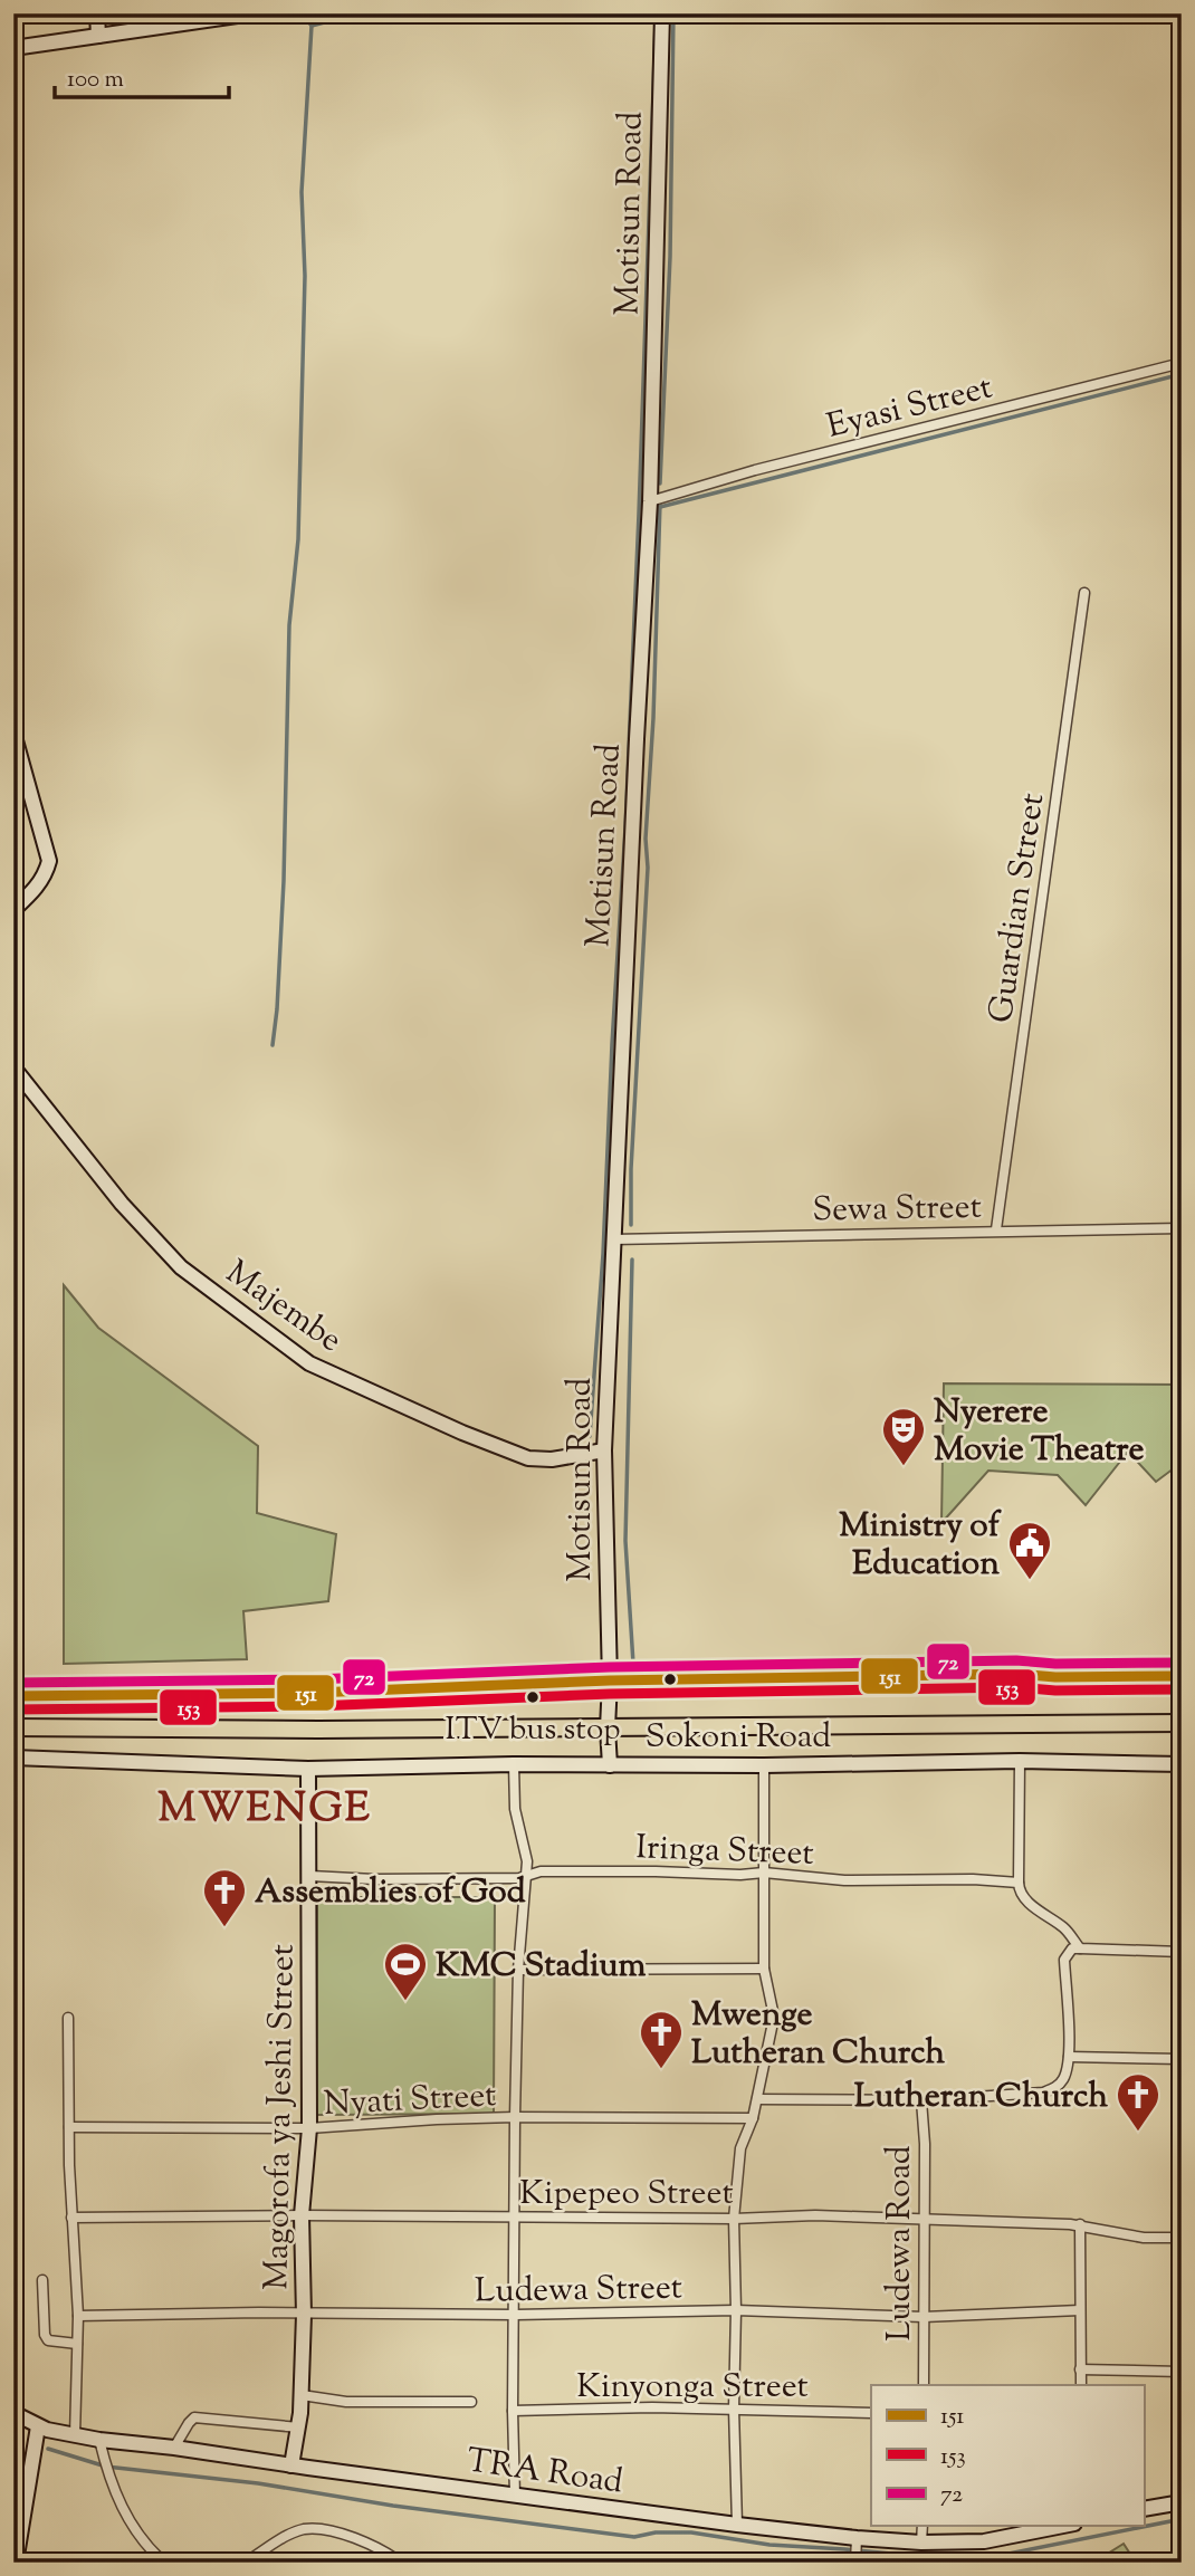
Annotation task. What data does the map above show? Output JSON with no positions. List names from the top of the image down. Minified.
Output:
{"streets":{"street":["Motisun Road","Eyasi Street","Guardian Street","Sewa Street","Majembe","Sokoni Road","Iringa Street","Nyati Street","Magorofa ya Jeshi Street","Kipepeo Street","Ludewa Road","Ludewa Street","Kinyonga Street","TRA Road"]},"crossings":[["Motisun Road","Eyasi Street"],["Motisun Road","Sewa Street"],["Motisun Road","Majembe"],["Motisun Road","Sokoni Road"],["Guardian Street","Sewa Street"],["Sokoni Road","Magorofa ya Jeshi Street"],["Iringa Street","Magorofa ya Jeshi Street"],["Nyati Street","Magorofa ya Jeshi Street"],["Magorofa ya Jeshi Street","Kipepeo Street"],["Magorofa ya Jeshi Street","Ludewa Street"],["Magorofa ya Jeshi Street","TRA Road"],["Kipepeo Street","Ludewa Road"],["Ludewa Road","Ludewa Street"]],"districts":["MWENGE"],"places":{"theatre":["Nyerere Movie Theatre"],"public building":["Ministry of Education"],"other":["ITV bus stop"],"church":["Assemblies of God","Mwenge Lutheran Church","Lutheran Church"],"sports":["KMC Stadium"]},"lines":["transit line 72","transit line 151","transit line 153"],"legend":["151","153","72"],"scale_bar":"100 m"}
